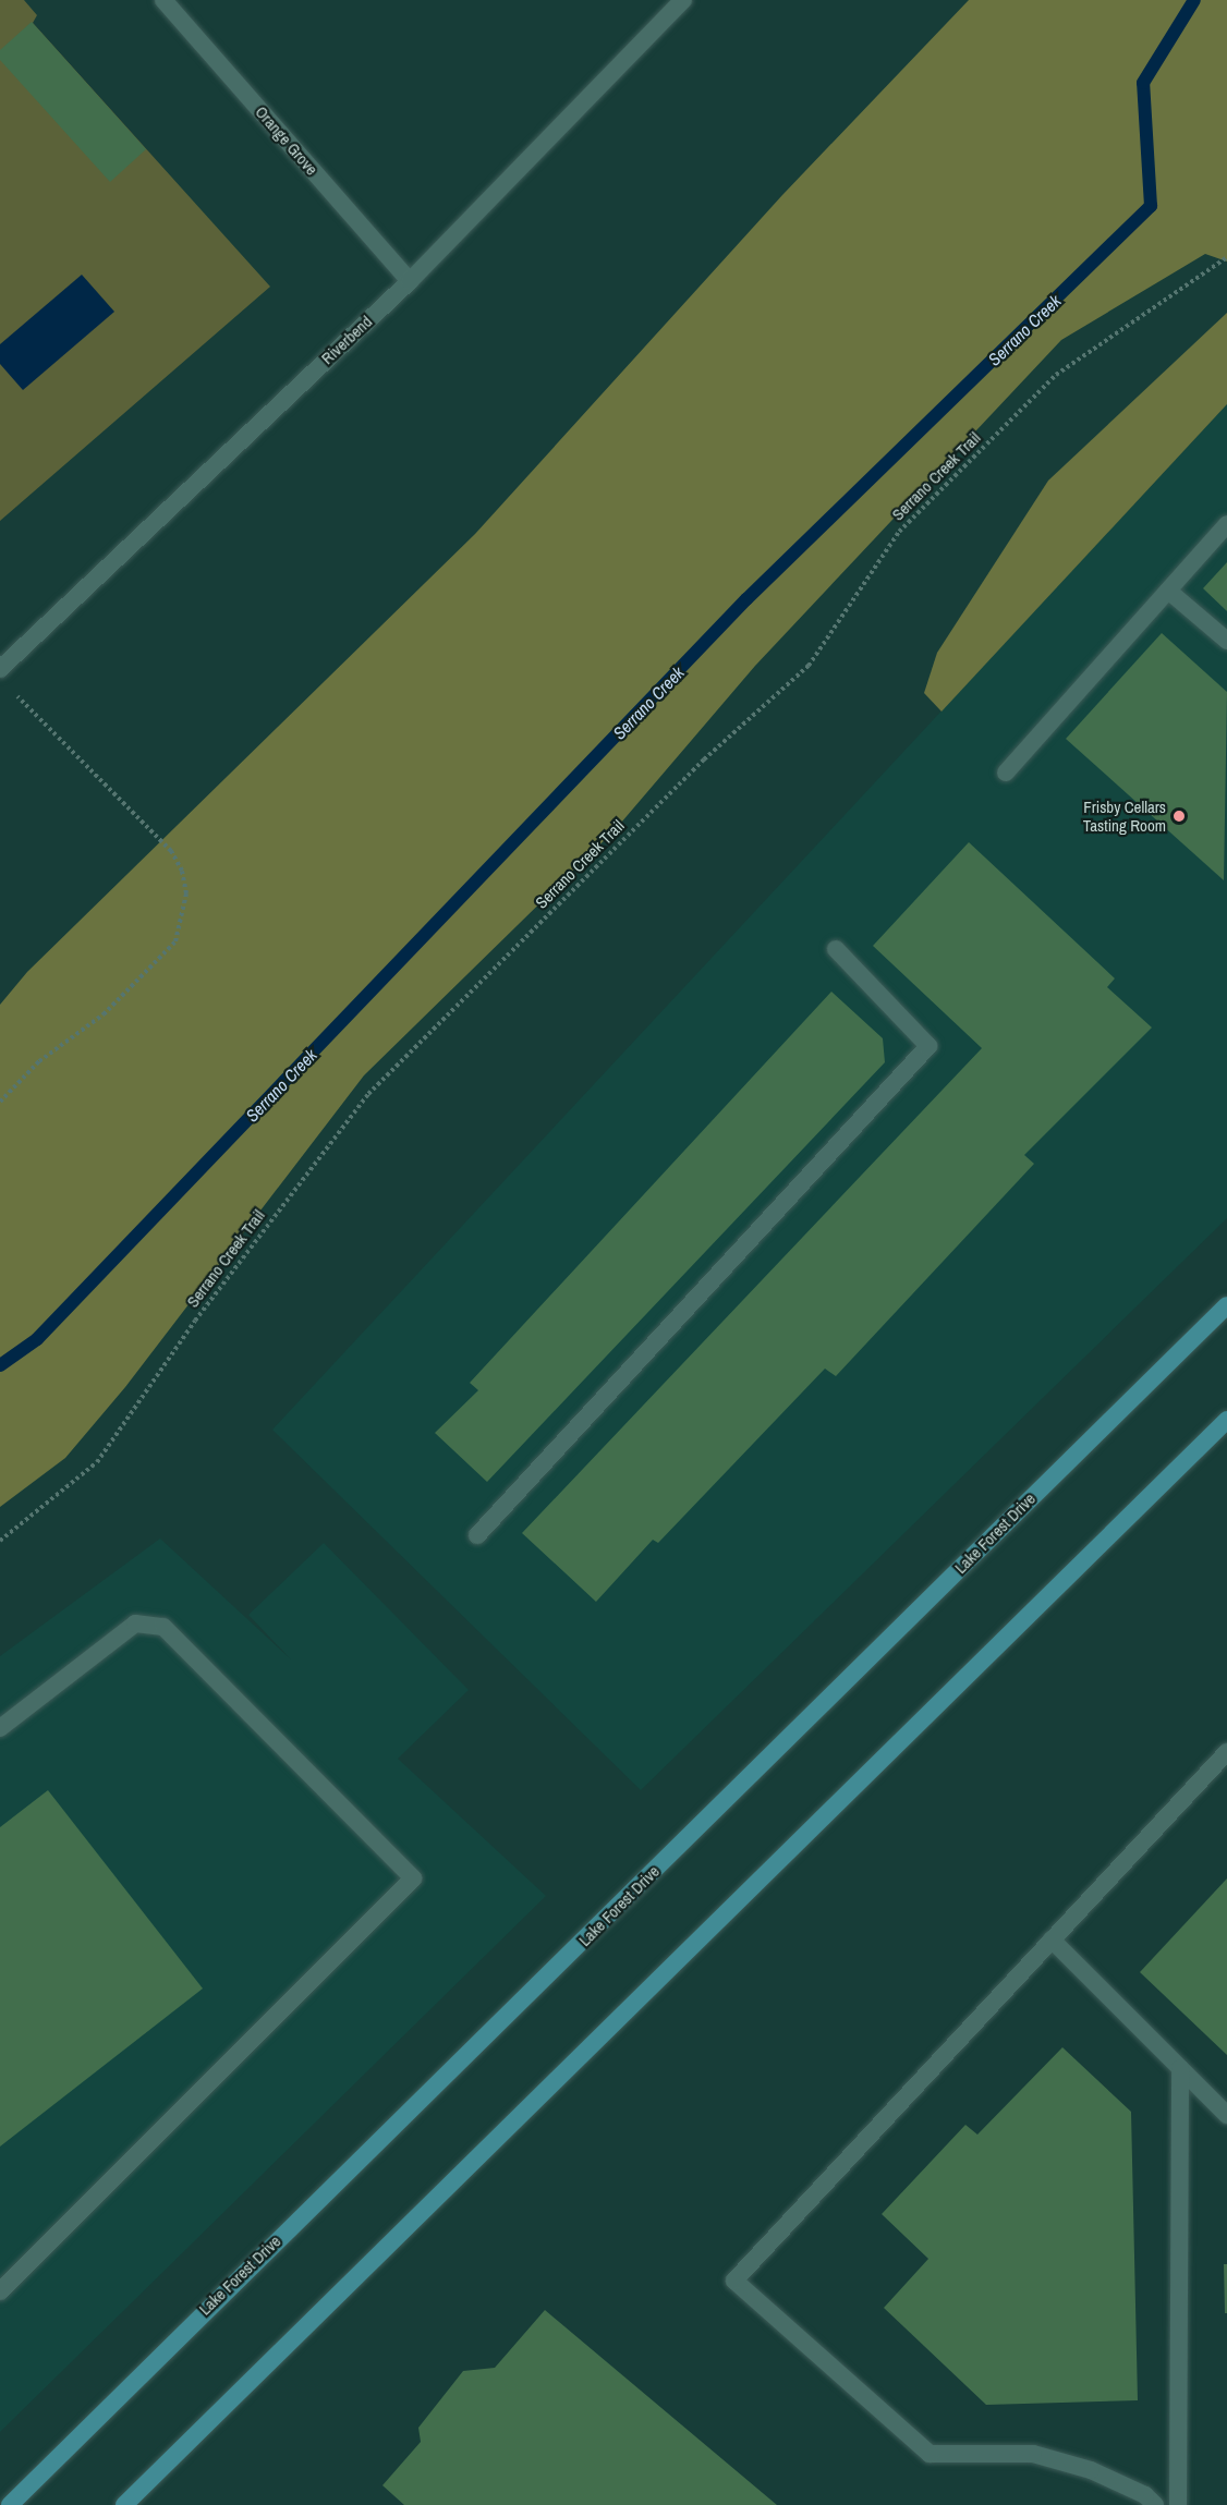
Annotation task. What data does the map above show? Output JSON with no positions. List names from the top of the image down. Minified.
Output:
{"streets":{"main road":["Lake Forest Drive"],"street":["Orange Grove","Riverbend"],"path":["Serrano Creek Trail"]},"crossings":[["Orange Grove","Riverbend"]],"water":["Serrano Creek"],"places":["Frisby Cellars Tasting Room"]}
